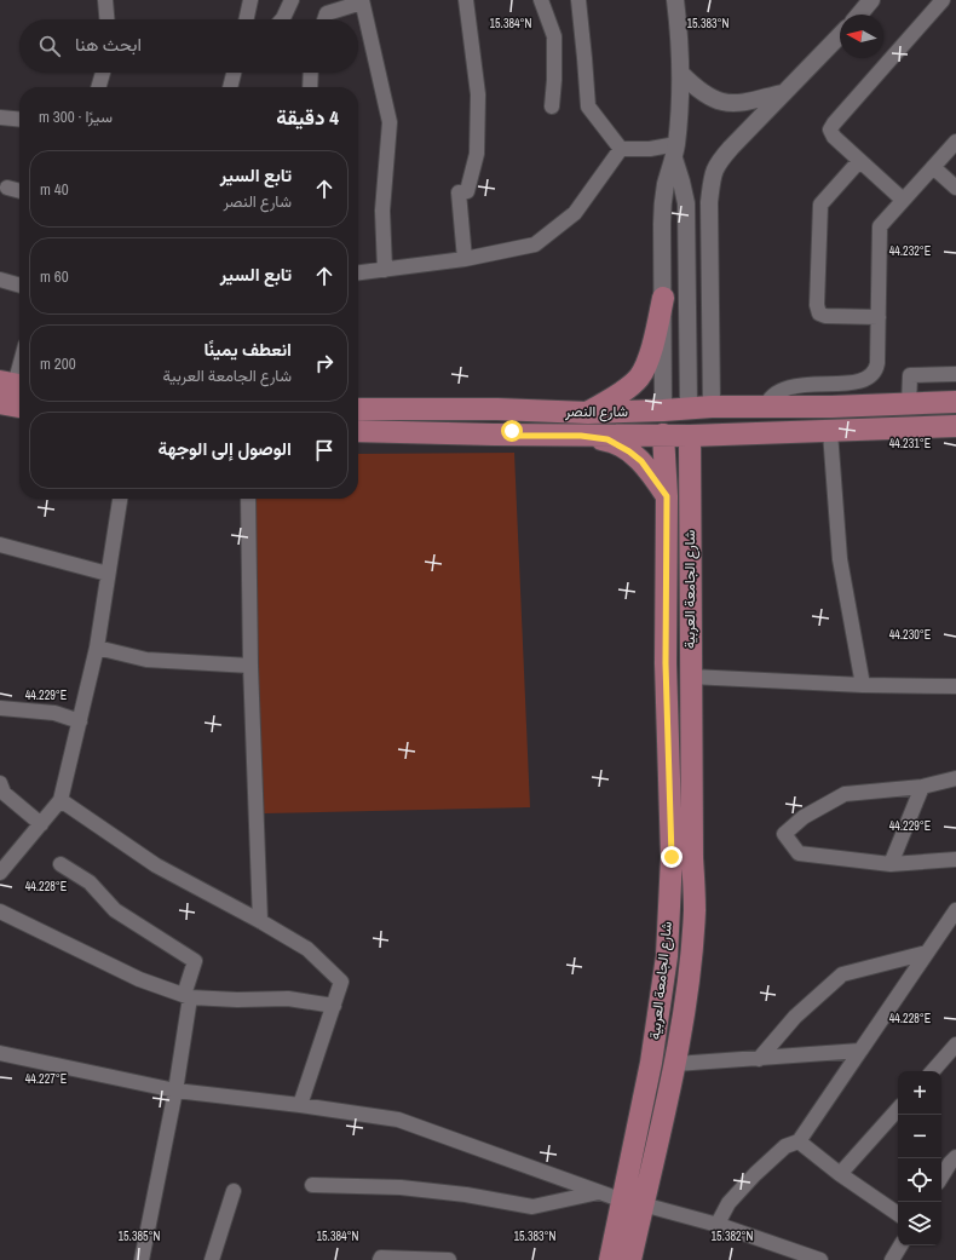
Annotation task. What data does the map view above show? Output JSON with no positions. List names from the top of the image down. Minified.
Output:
{"streets":{"main road":["شارع النصر","شارع الجامعة العربية"]},"crossings":[["شارع النصر","شارع الجامعة العربية"]],"north":"left","page":{"search":"ابحث هنا","heading":["4 دقيقة","سيرًا · 300 m"],"list":[["تابع السير","شارع النصر","40 m"],["تابع السير","60 m"],["انعطف يمينًا","شارع الجامعة العربية","200 m"],"الوصول إلى الوجهة"],"map_buttons":["+","−"]},"coordinates":["15.384°N","15.383°N","44.232°E","44.231°E","44.230°E","44.229°E","44.228°E","44.227°E","15.385°N","15.382°N"]}
